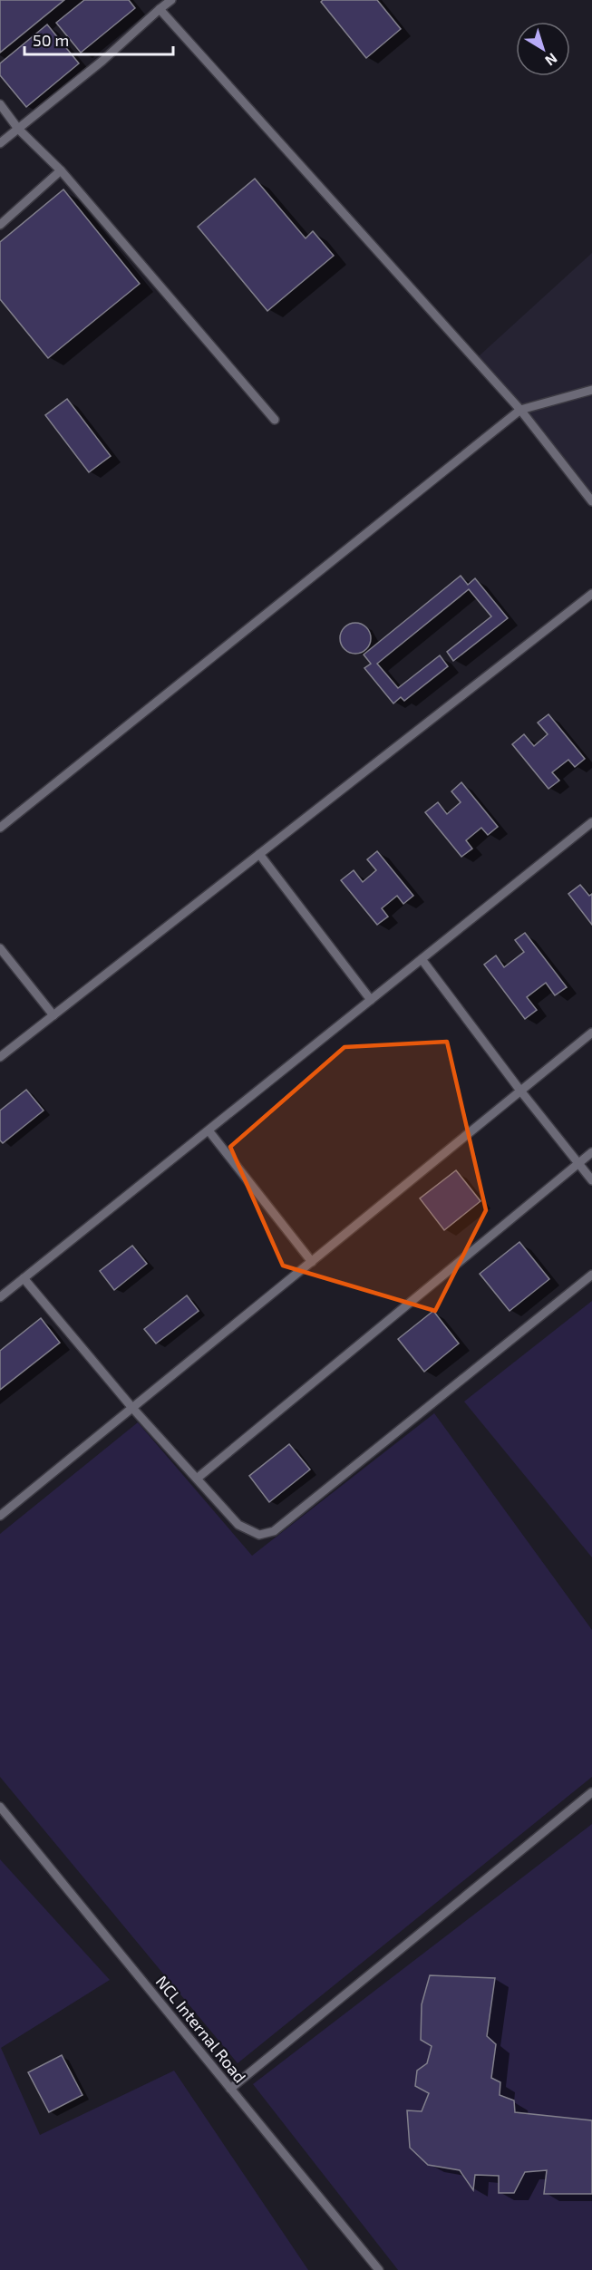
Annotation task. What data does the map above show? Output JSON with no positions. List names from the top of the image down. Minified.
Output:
{"streets":{"lane":["NCL Internal Road"]},"scale_bar":"50 m","north":"bottom right"}
